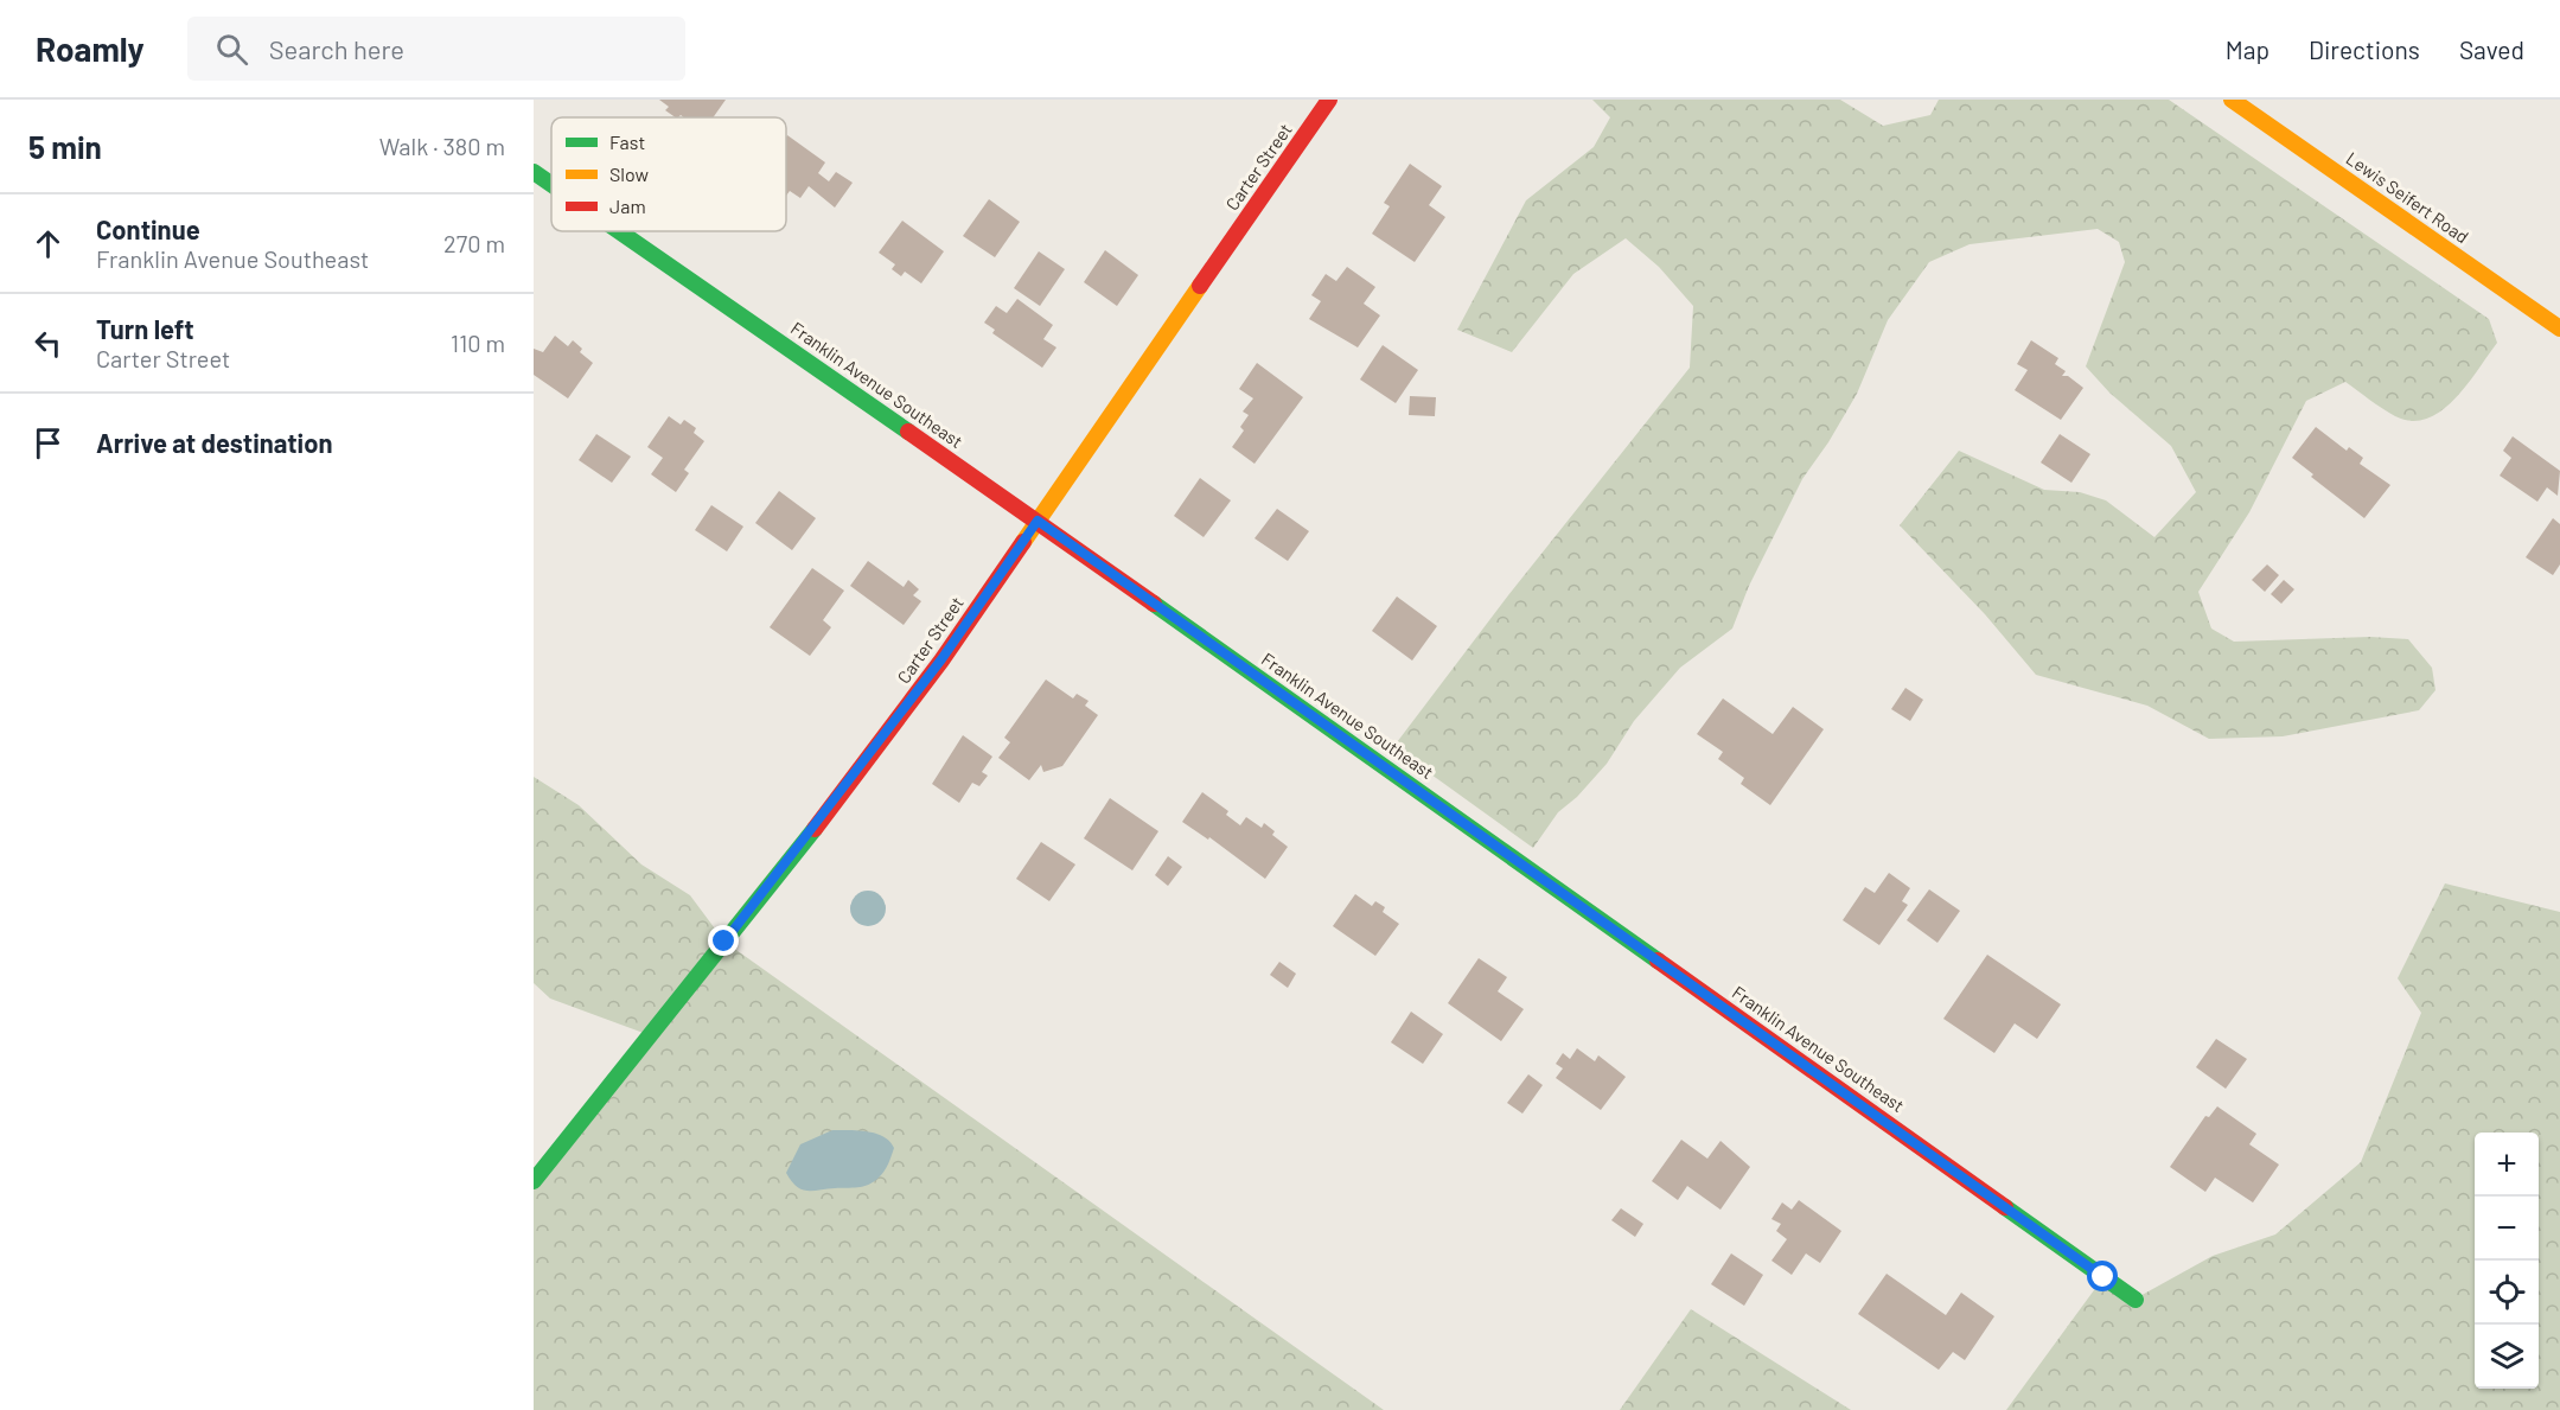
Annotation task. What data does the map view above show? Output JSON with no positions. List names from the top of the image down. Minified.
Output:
{"streets":{"street":["Carter Street","Lewis Seifert Road","Franklin Avenue Southeast"]},"crossings":[["Carter Street","Franklin Avenue Southeast"]],"legend":["Fast","Slow","Jam"],"page":{"header":"Roamly","search":"Search here","nav":["Map","Directions","Saved"],"heading":["5 min","Walk · 380 m"],"list":[["Continue","Franklin Avenue Southeast","270 m"],["Turn left","Carter Street","110 m"],"Arrive at destination"],"map_buttons":["+","−"]}}
